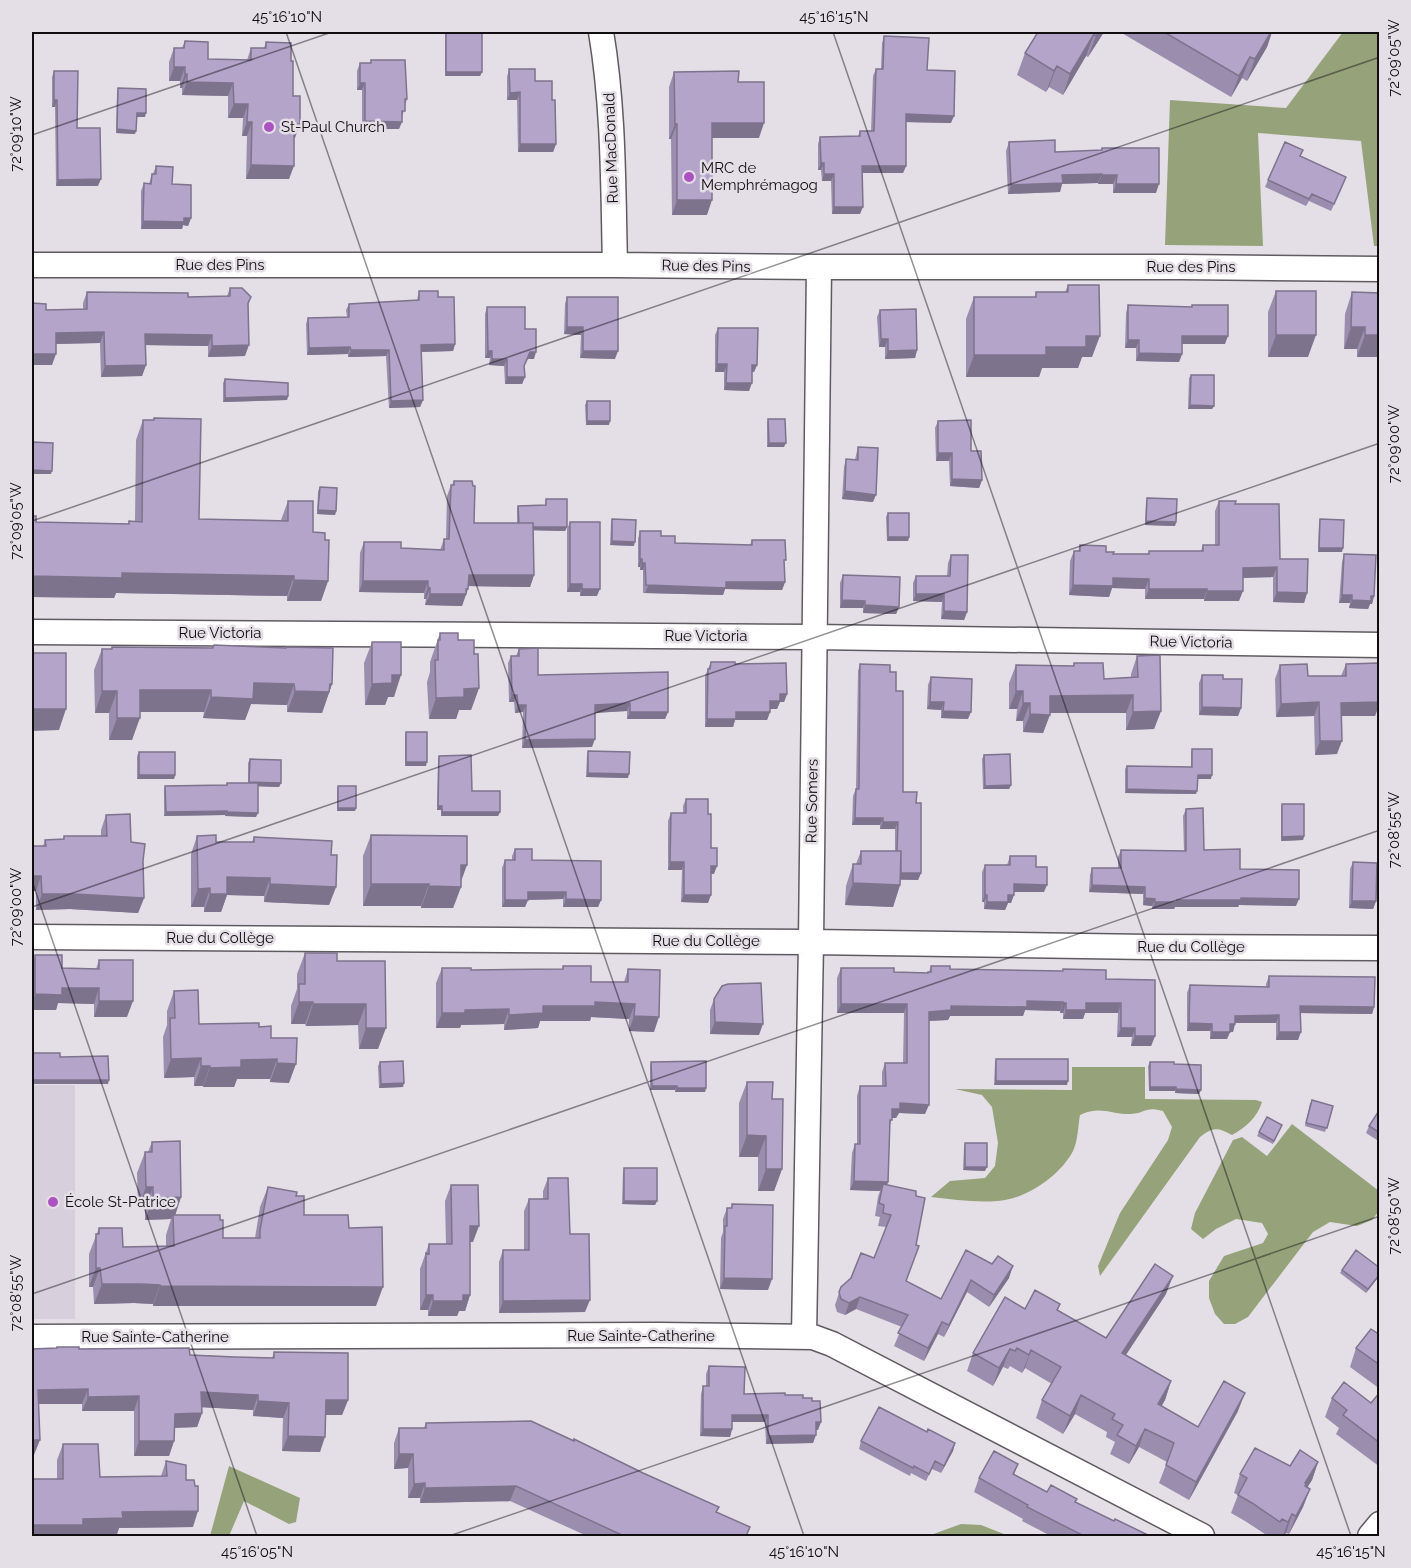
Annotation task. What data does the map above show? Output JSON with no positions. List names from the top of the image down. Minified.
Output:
{"streets":{"street":["Rue MacDonald","Rue des Pins","Rue Victoria","Rue Somers","Rue du Collège","Rue Sainte-Catherine"]},"crossings":[["Rue MacDonald","Rue des Pins"],["Rue des Pins","Rue Somers"],["Rue Victoria","Rue Somers"],["Rue Somers","Rue du Collège"],["Rue Somers","Rue Sainte-Catherine"]],"places":["St-Paul Church","MRC de Memphrémagog","École St-Patrice"],"coordinates":["45°16'10\"N","45°16'15\"N","72°09'05\"W","72°09'10\"W","72°09'00\"W","72°08'55\"W","72°08'50\"W","45°16'05\"N"]}
